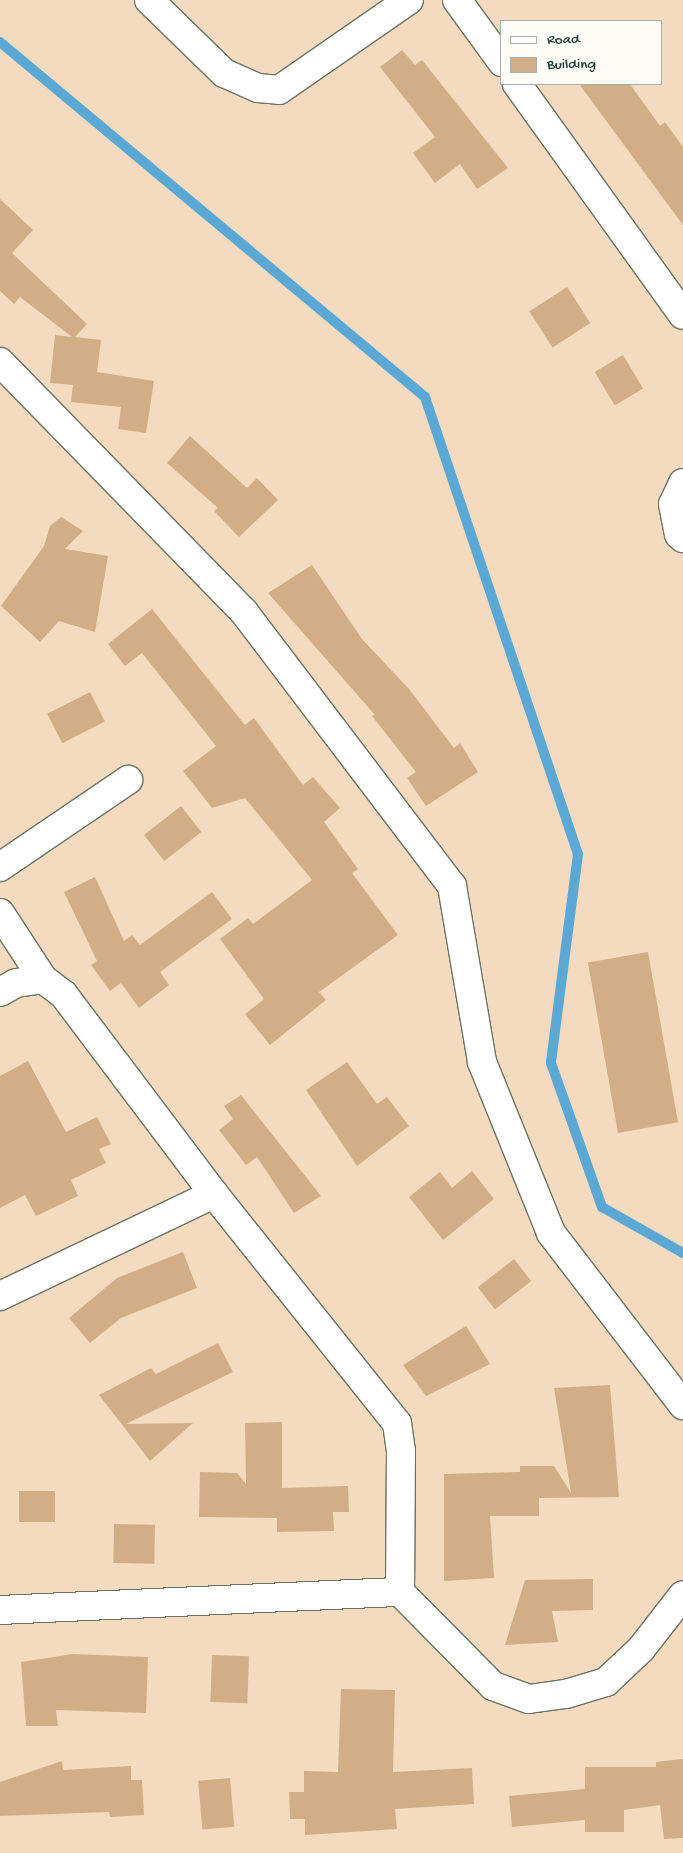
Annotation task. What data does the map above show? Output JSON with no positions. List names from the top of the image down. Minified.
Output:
{"legend":["Road","Building"]}
